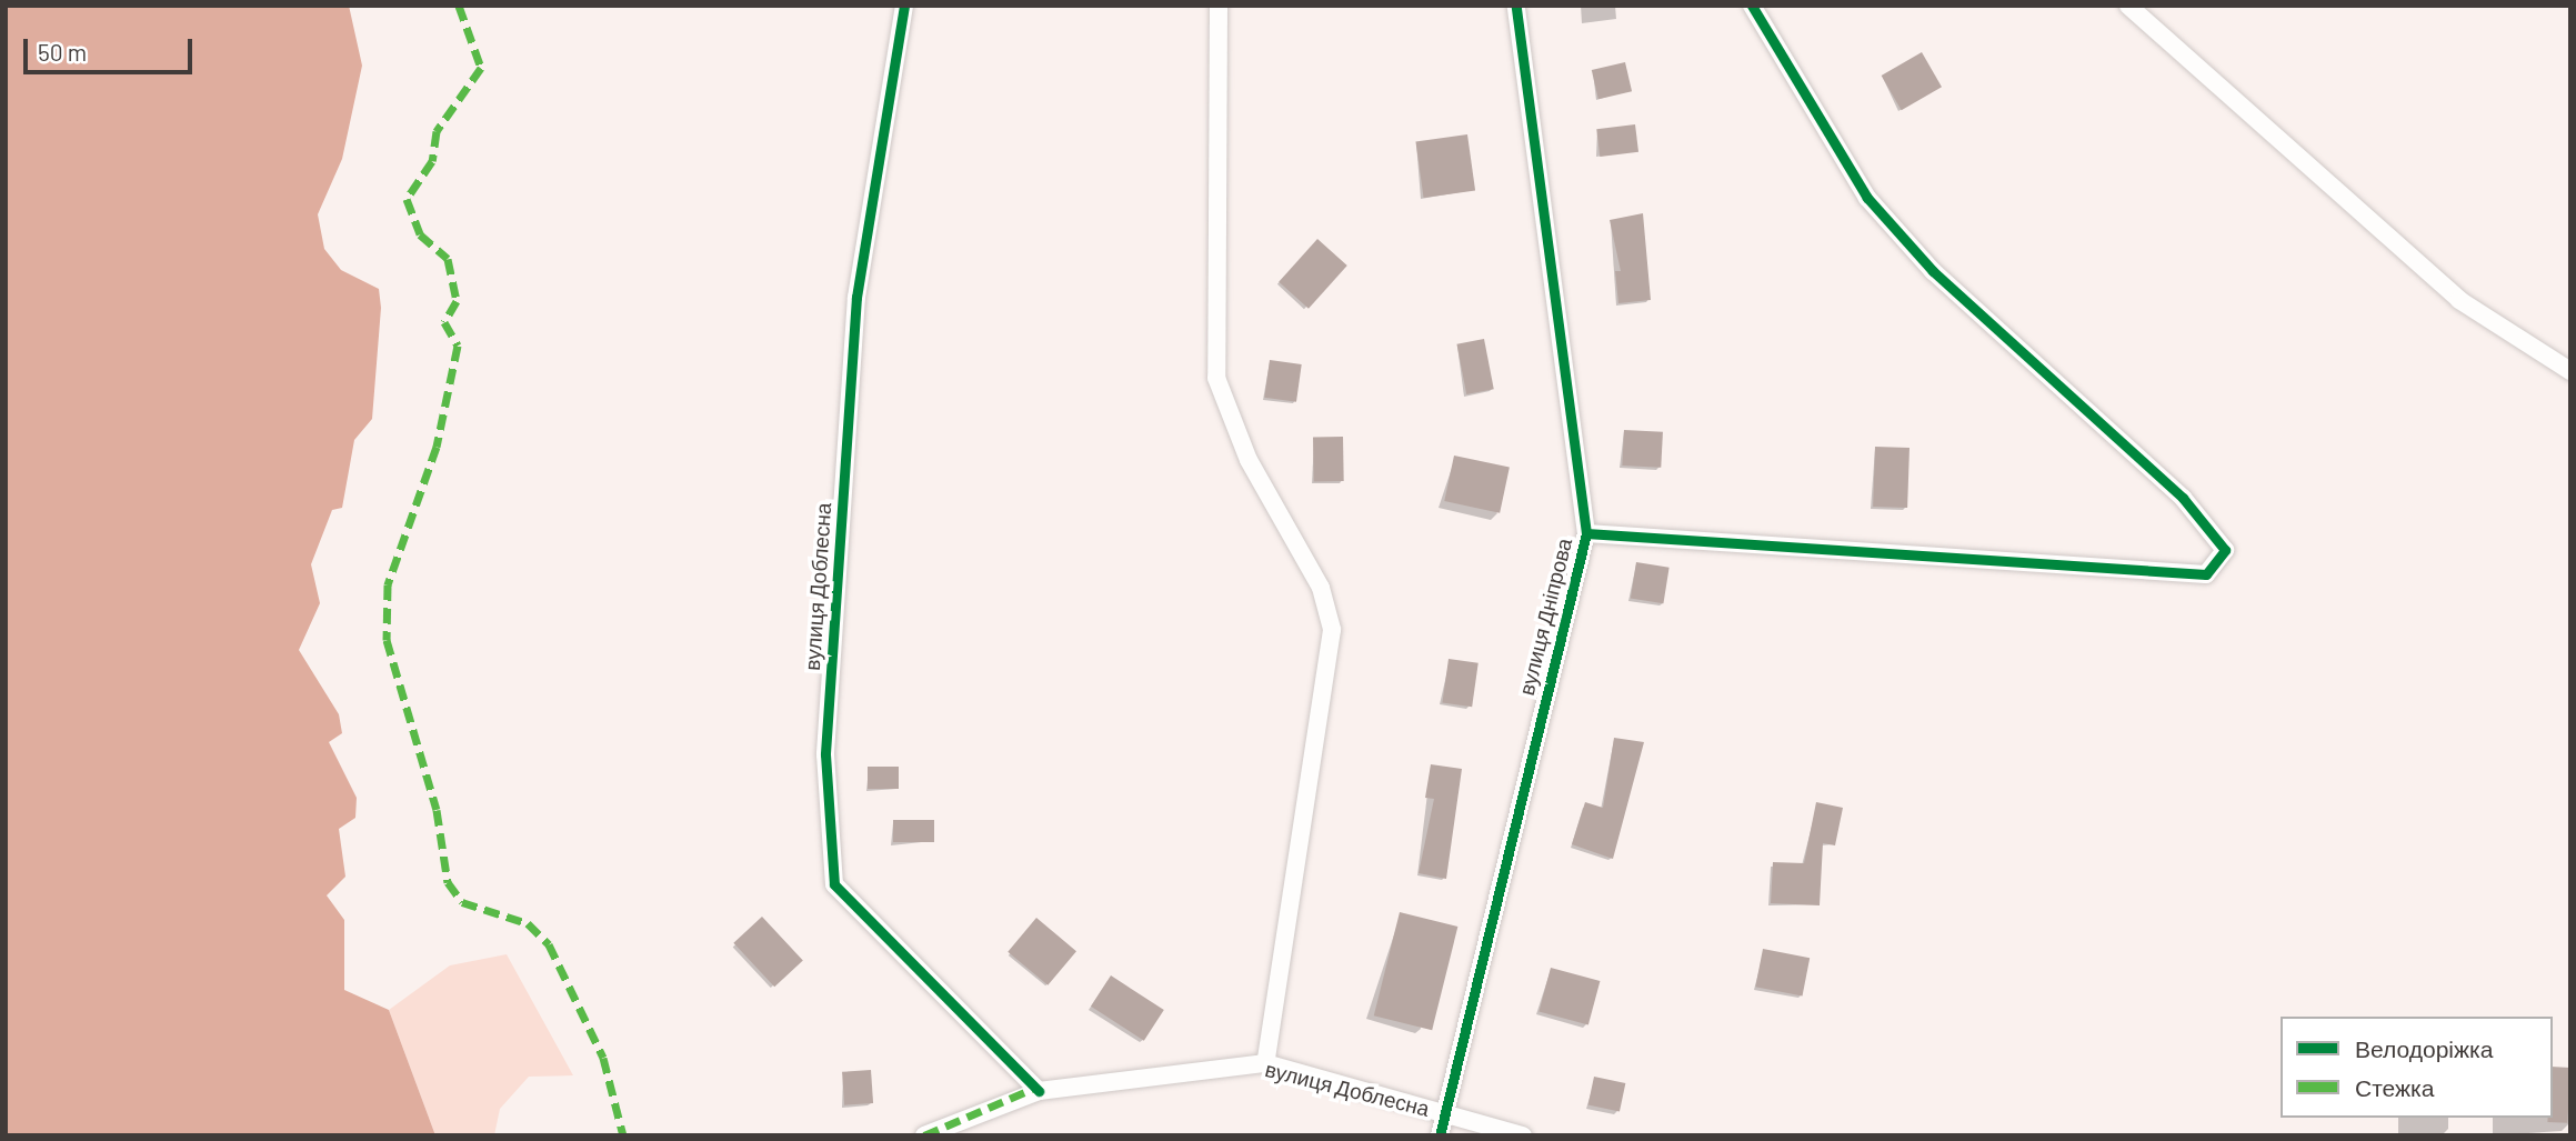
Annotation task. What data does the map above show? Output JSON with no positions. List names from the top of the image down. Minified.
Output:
{"streets":{"street":["вулиця Доблесна","вулиця Дніпрова"]},"crossings":[["вулиця Доблесна","вулиця Дніпрова"]],"legend":["Велодоріжка","Стежка"],"scale_bar":"50 m"}
